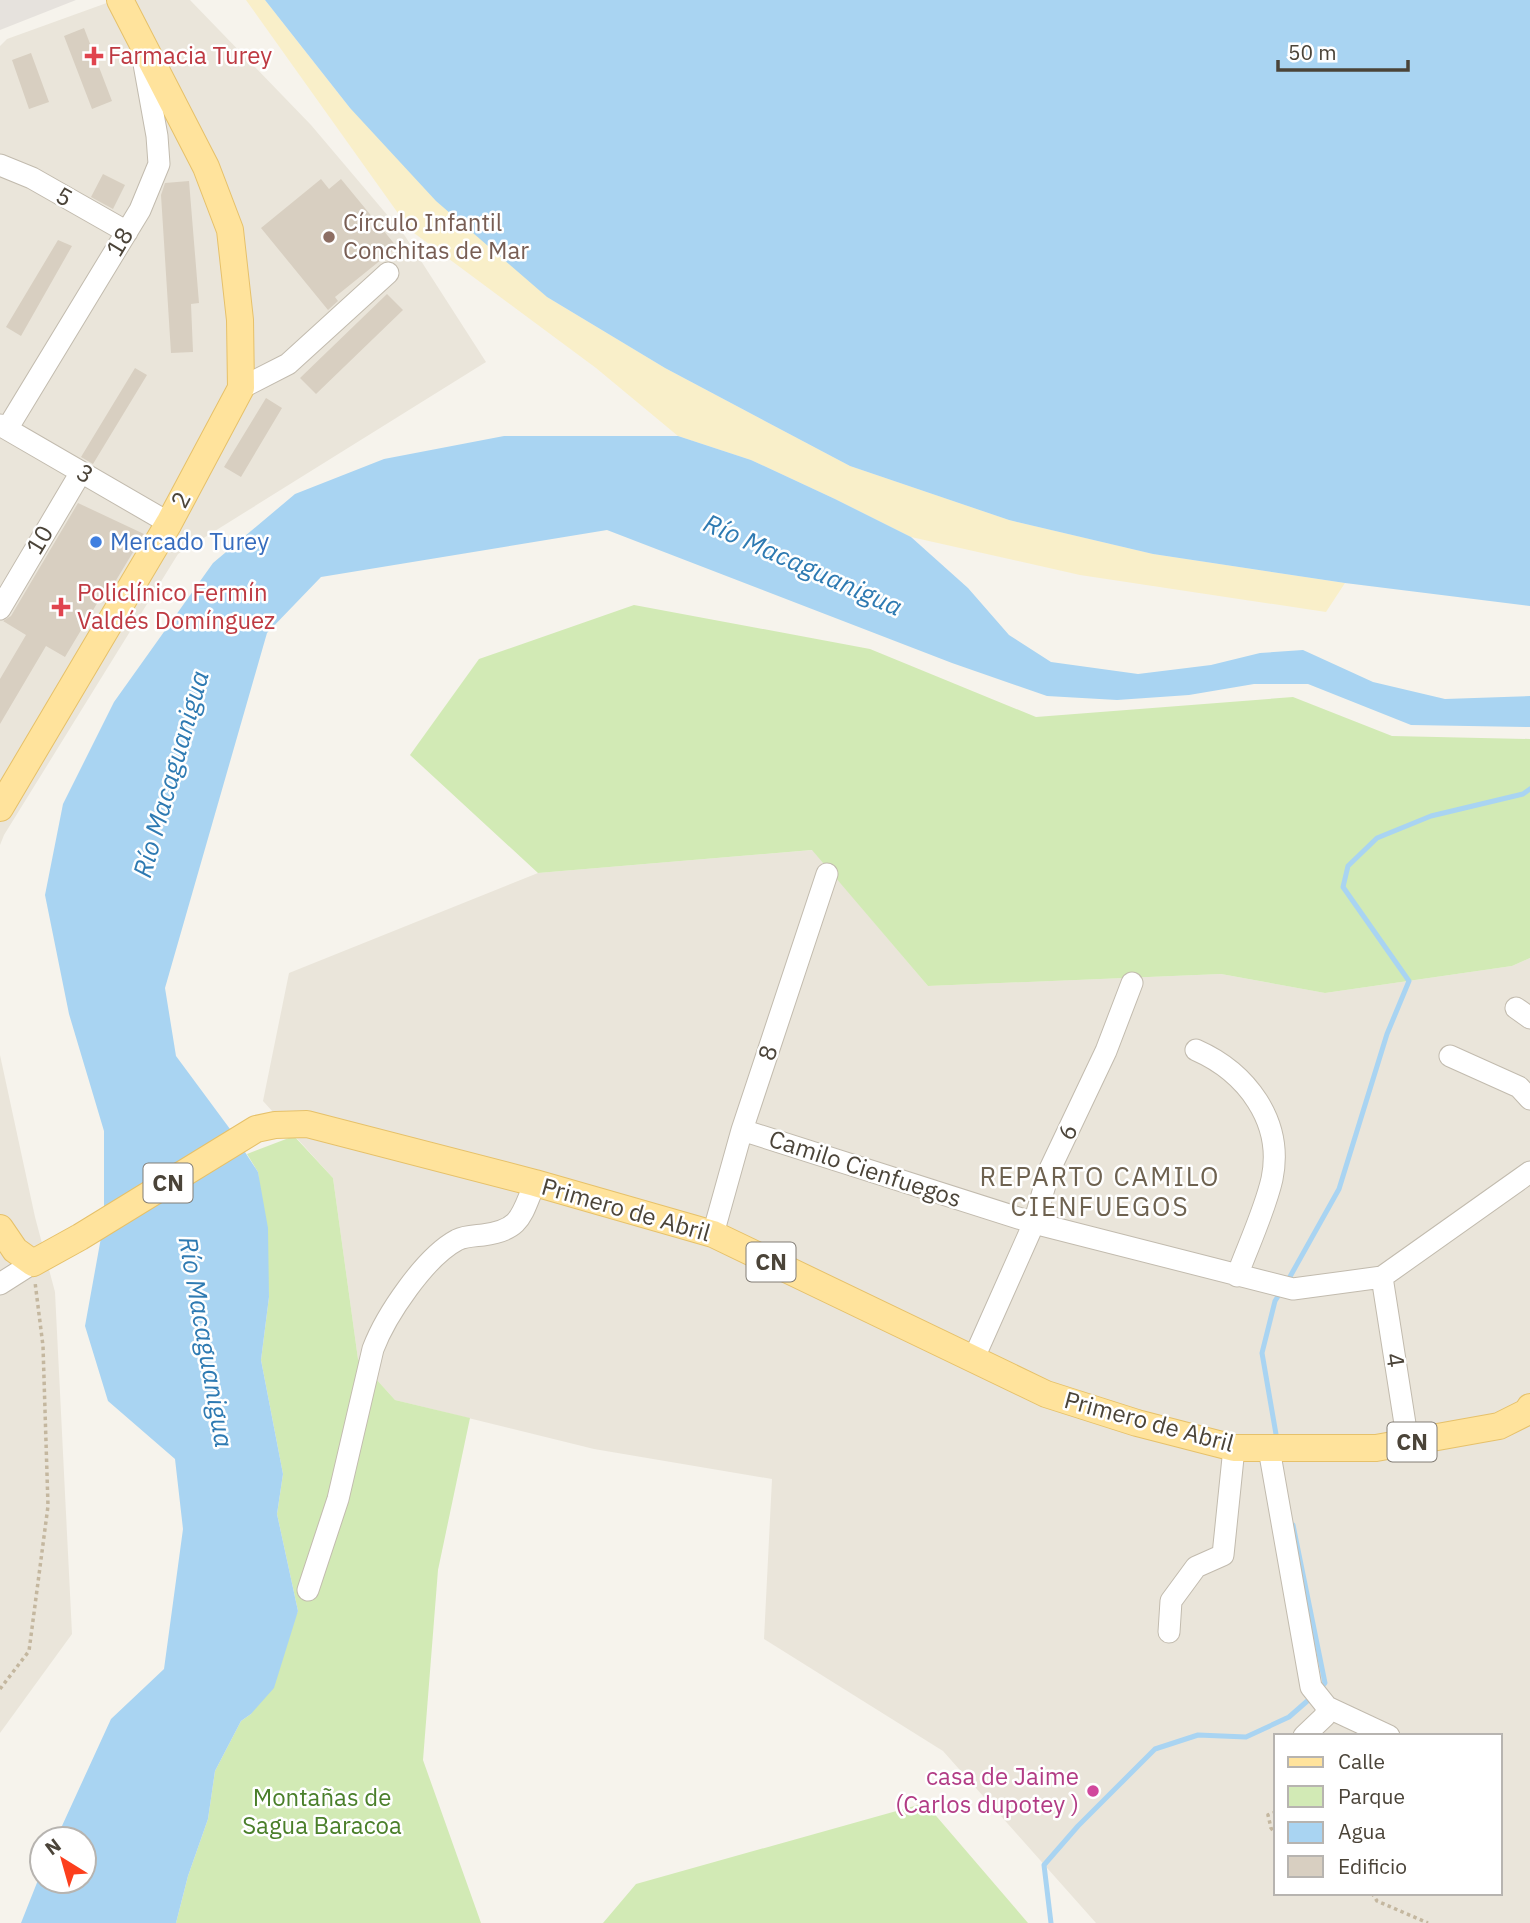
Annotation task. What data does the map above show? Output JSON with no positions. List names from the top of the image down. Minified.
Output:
{"streets":{"main road":["2","CN","Primero de Abril"],"street":["5","18","3","10","8","6","Camilo Cienfuegos","4"]},"crossings":[["5","18"],["18","3"],["3","2"],["3","10"],["8","Camilo Cienfuegos"],["8","Primero de Abril"],["6","Camilo Cienfuegos"],["6","Primero de Abril"],["Camilo Cienfuegos","4"],["Primero de Abril","4"]],"districts":["REPARTO CAMILO CIENFUEGOS"],"water":["Río Macaguanigua"],"parks":["Montañas de Sagua Baracoa"],"places":{"health":["Farmacia Turey","Policlínico Fermín Valdés Domínguez"],"other":["Círculo Infantil Conchitas de Mar","Mercado Turey","casa de Jaime (Carlos dupotey )"]},"legend":["Calle","Parque","Agua","Edificio"],"scale_bar":"50 m","north":"top left"}
